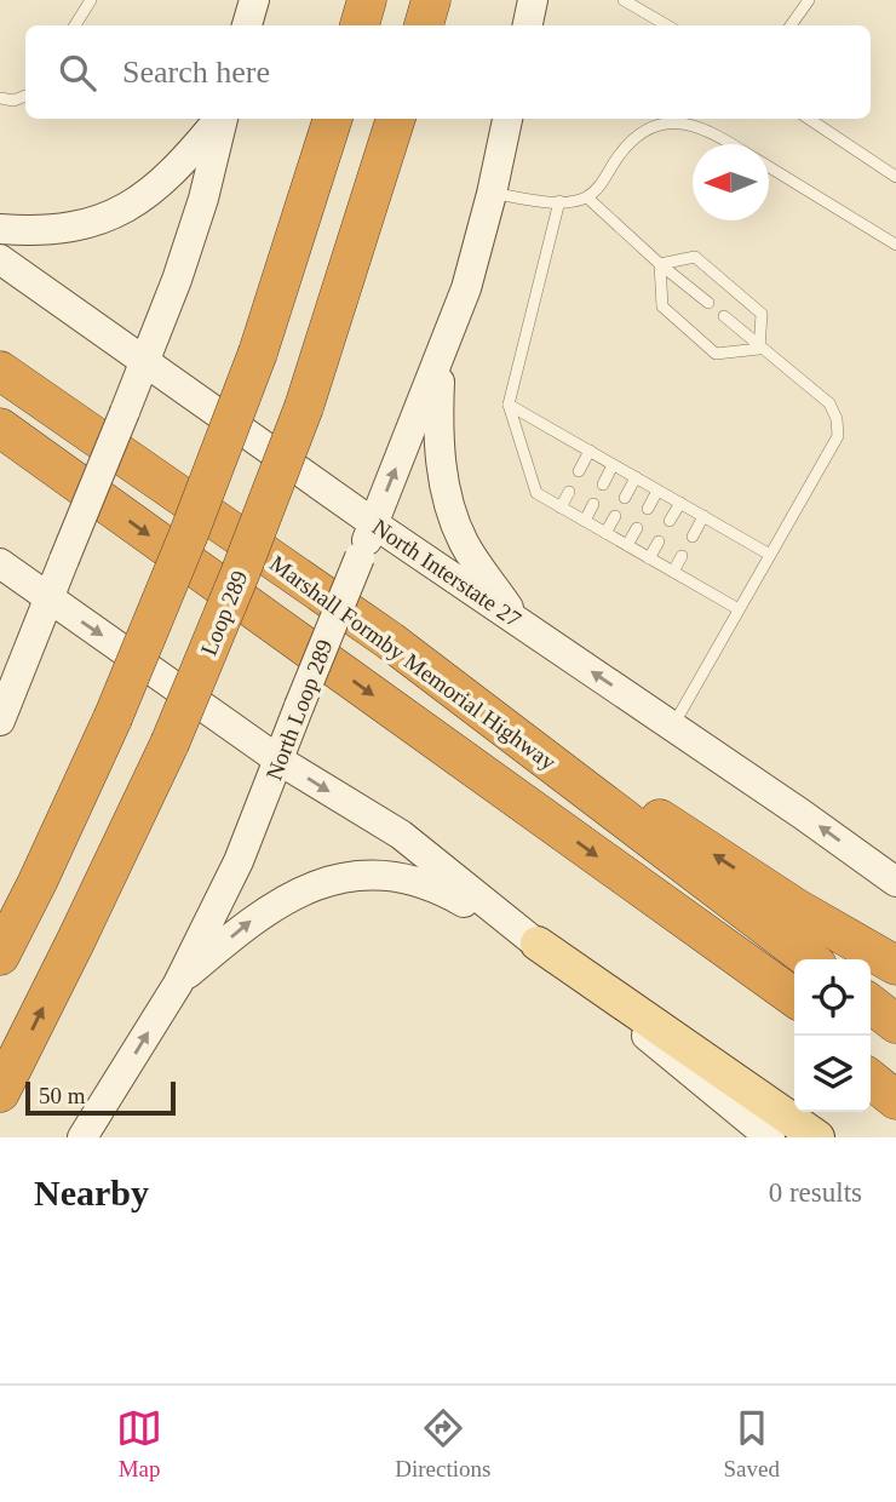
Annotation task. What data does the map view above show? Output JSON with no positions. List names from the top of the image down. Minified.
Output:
{"streets":{"highway":["Loop 289","Marshall Formby Memorial Highway"],"main road":["North Interstate 27","North Loop 289"]},"crossings":[["North Interstate 27","North Loop 289"]],"scale_bar":"50 m","north":"left","page":{"search":"Search here","scale":"50 m","heading":["Nearby","0 results"],"nav":["Map","Directions","Saved"]}}
